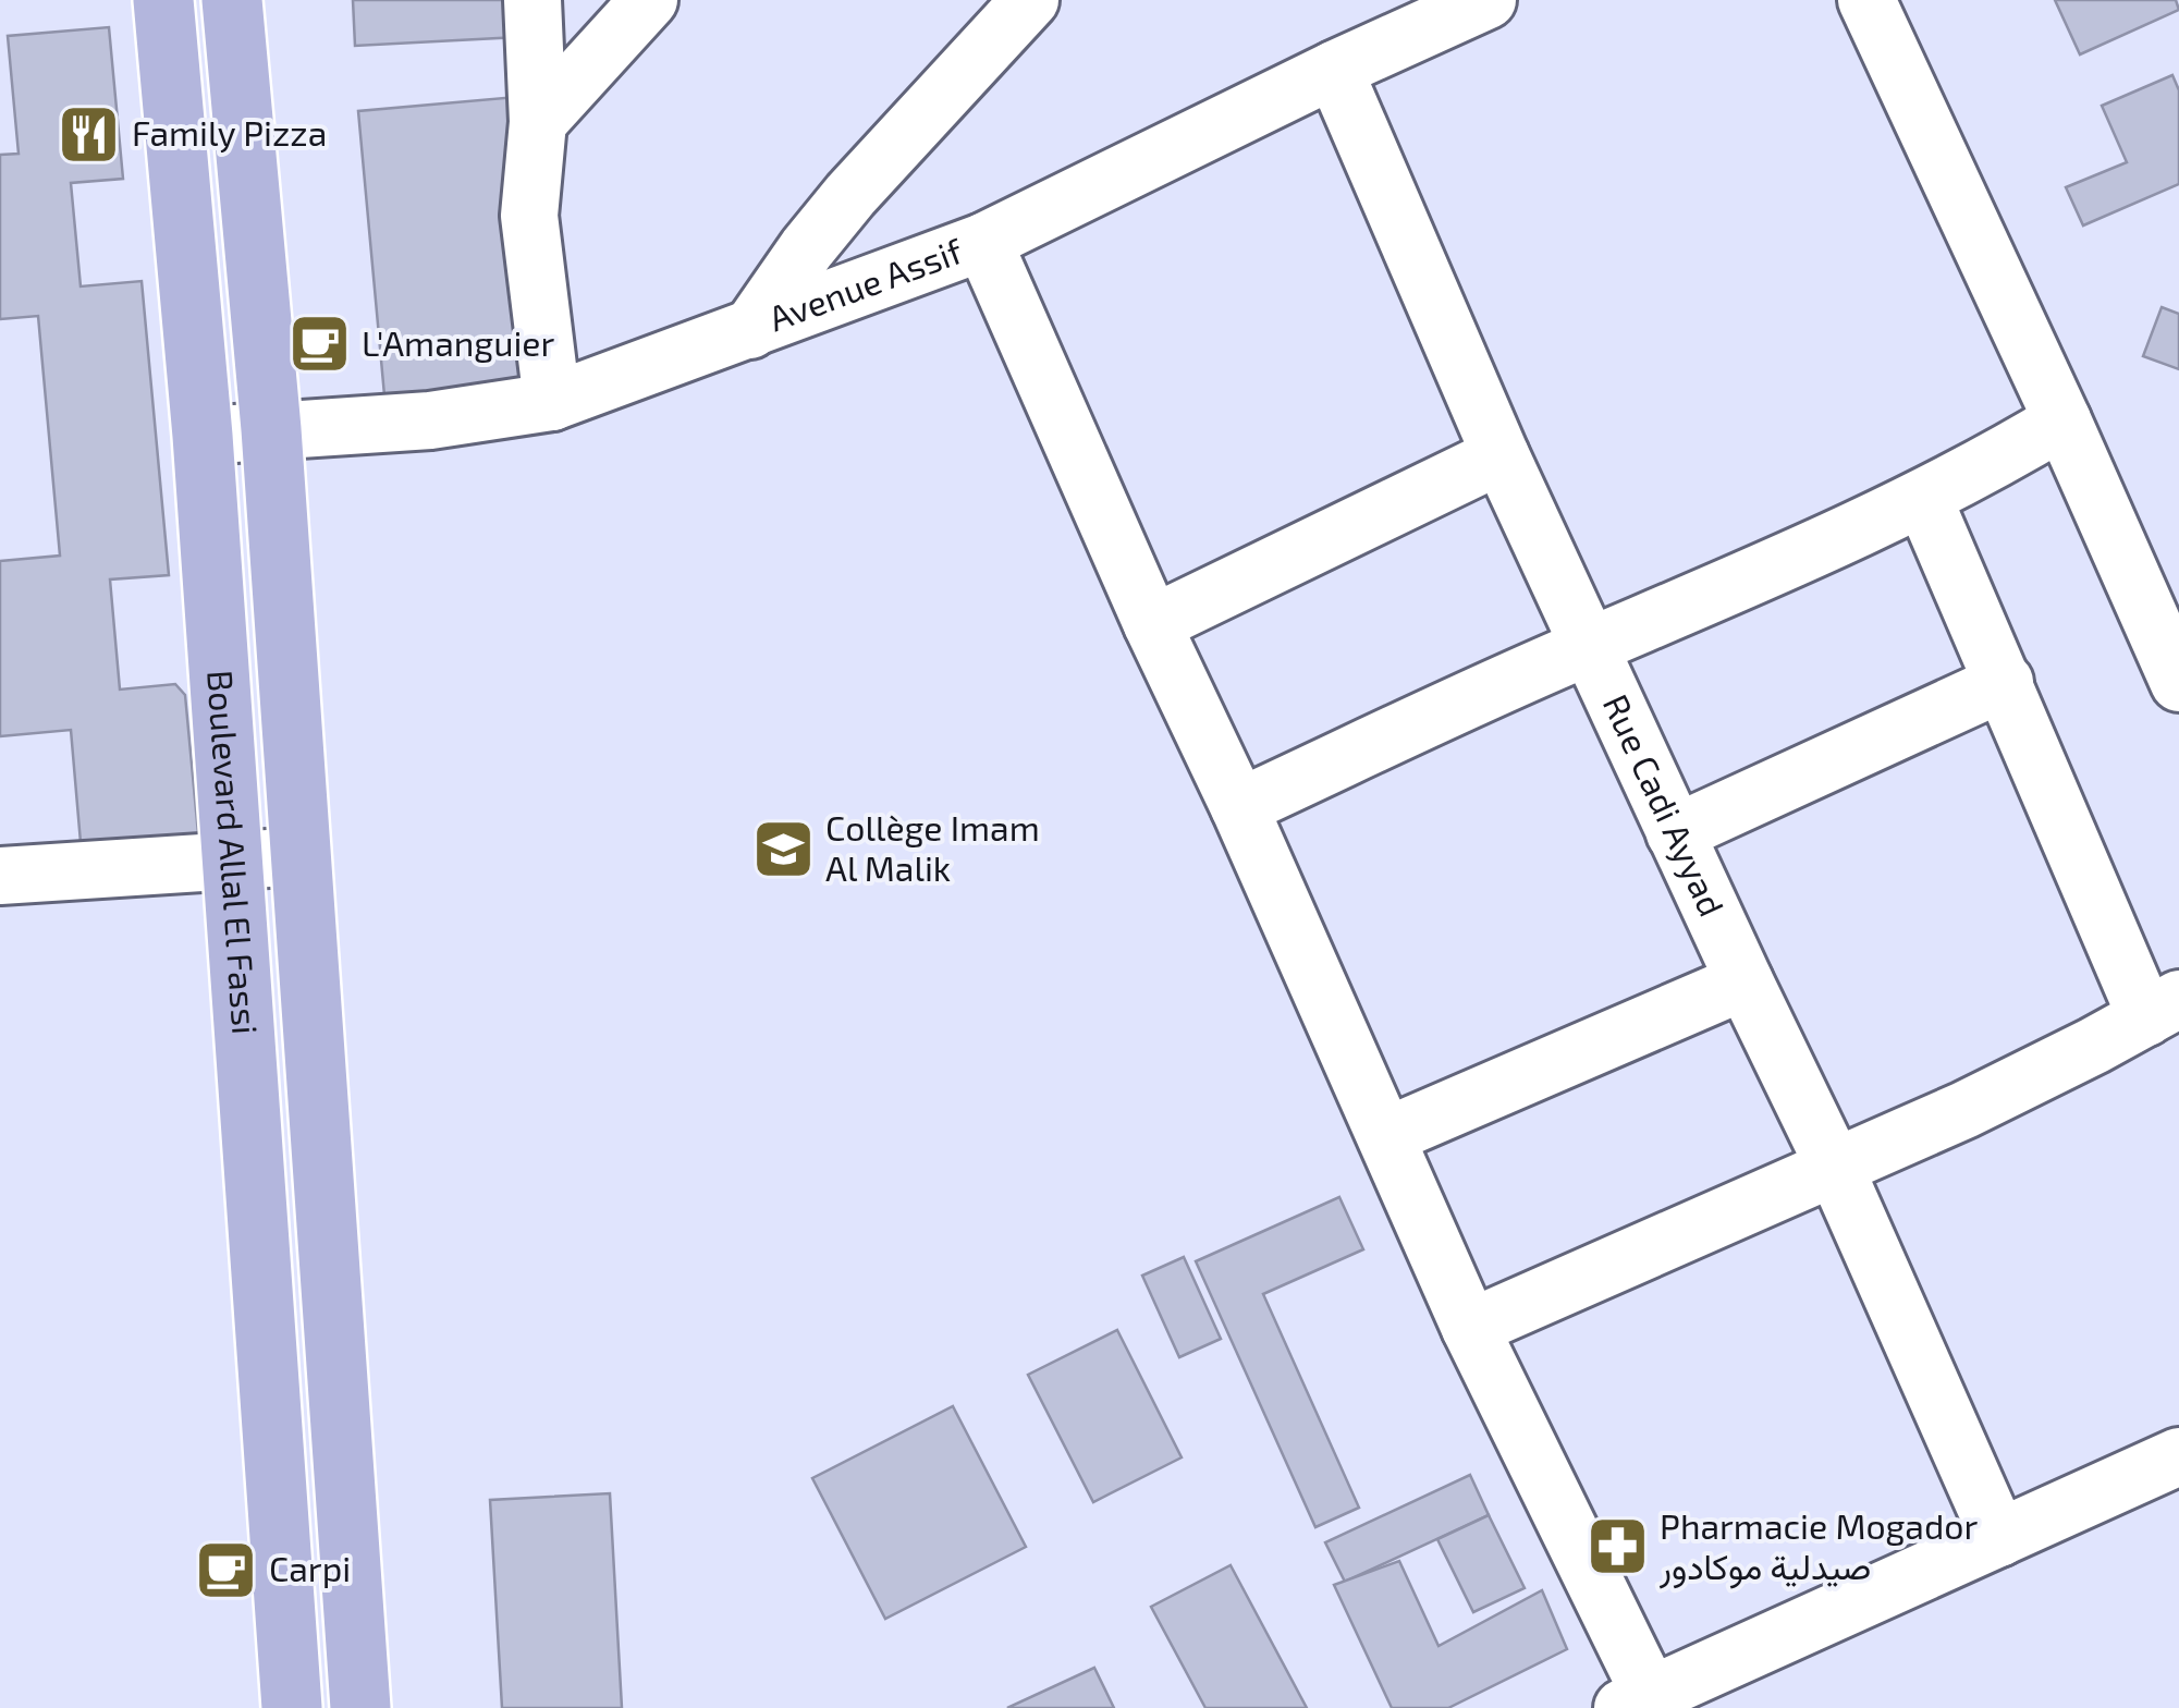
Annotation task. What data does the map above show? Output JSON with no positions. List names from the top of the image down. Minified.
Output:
{"streets":{"main road":["Boulevard Allal El Fassi"],"street":["Avenue Assif","Rue Cadi Ayyad"]},"crossings":[["Avenue Assif","Rue Cadi Ayyad"],["Avenue Assif","Boulevard Allal El Fassi"]],"places":{"restaurant":["Family Pizza"],"cafe":["L'Amanguier","Carpi"],"school or university":["Collège Imam Al Malik"],"pharmacy":["Pharmacie Mogador صيدلية موكادور"]}}
